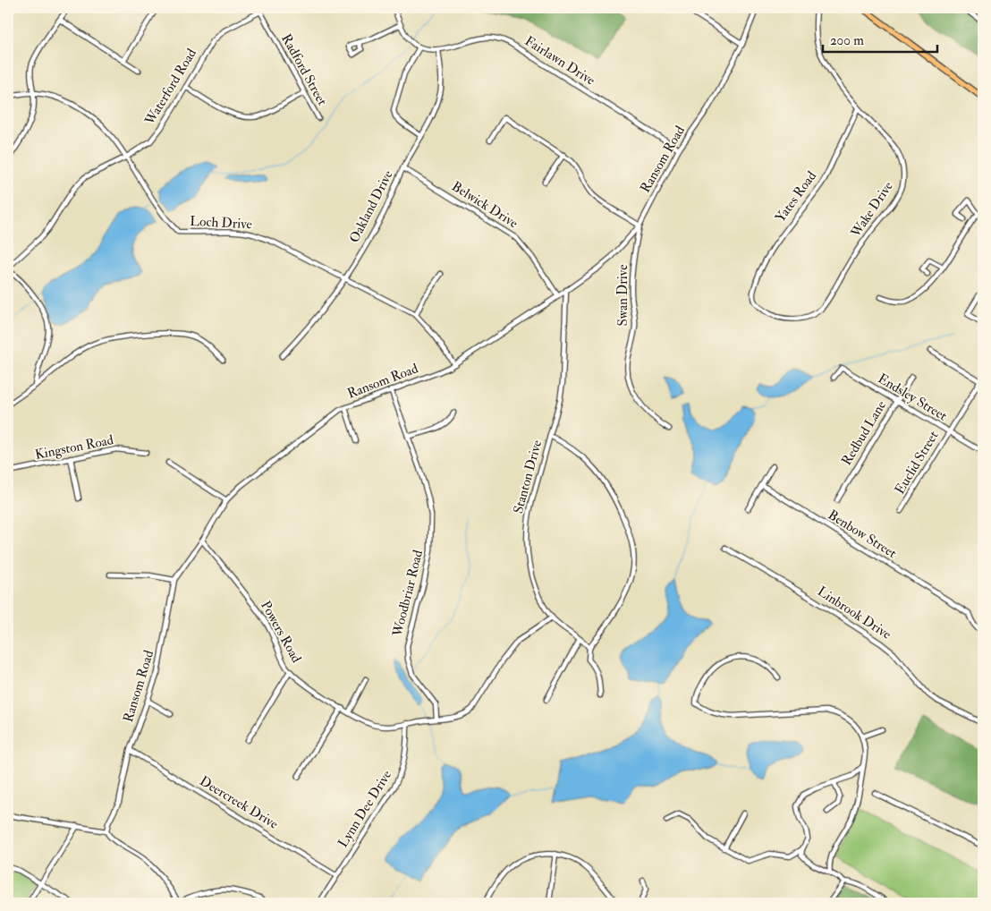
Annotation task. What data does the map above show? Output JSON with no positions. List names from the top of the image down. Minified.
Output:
{"streets":{"street":["Fairlawn Drive","Radford Street","Waterford Road","Ransom Road","Yates Road","Belwick Drive","Oakland Drive","Wake Drive","Loch Drive","Swan Drive","Endsley Street","Redbud Lane","Kingston Road","Euclid Street","Stanton Drive","Benbow Street","Woodbriar Road","Linbrook Drive","Powers Road","Deercreek Drive","Lynn Dee Drive"]},"crossings":[["Fairlawn Drive","Ransom Road"],["Fairlawn Drive","Oakland Drive"],["Radford Street","Waterford Road"],["Waterford Road","Loch Drive"],["Ransom Road","Belwick Drive"],["Ransom Road","Loch Drive"],["Ransom Road","Swan Drive"],["Ransom Road","Stanton Drive"],["Ransom Road","Woodbriar Road"],["Ransom Road","Powers Road"],["Ransom Road","Deercreek Drive"],["Yates Road","Wake Drive"],["Belwick Drive","Oakland Drive"],["Oakland Drive","Loch Drive"],["Endsley Street","Redbud Lane"],["Endsley Street","Euclid Street"],["Powers Road","Lynn Dee Drive"],["Deercreek Drive","Lynn Dee Drive"]],"scale_bar":"200 m"}
